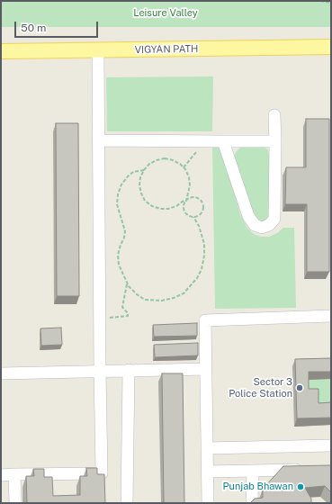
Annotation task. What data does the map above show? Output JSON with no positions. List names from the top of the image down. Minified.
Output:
{"streets":{"main road":["VIGYAN PATH"]},"parks":["Leisure Valley"],"places":["Sector 3 Police Station","Punjab Bhawan"],"scale_bar":"50 m"}
